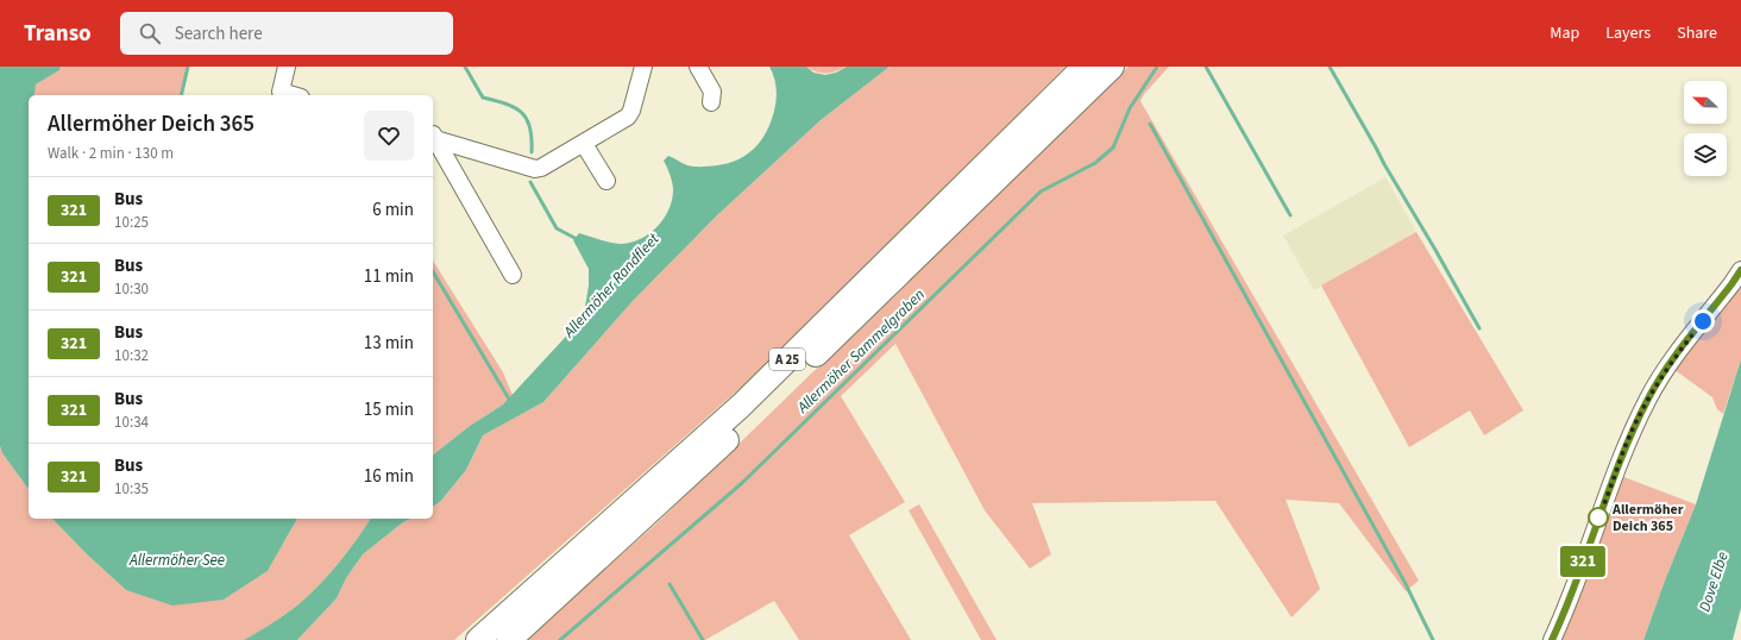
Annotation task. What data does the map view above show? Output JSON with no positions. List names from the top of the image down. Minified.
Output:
{"streets":{"highway":["A 25"]},"water":["Allermöher Randfleet","Allermöher Sammelgraben","Allermöher See","Dove Elbe"],"places":["Allermöher Deich 365"],"lines":["bus line 321"],"north":"left","page":{"header":"Transo","search":"Search here","nav":["Map","Layers","Share"],"on_map":"321","heading":["Allermöher Deich 365","Walk · 2 min · 130 m"],"list":[{"mark":"321","name":"Bus","note":"10:25","value":"6 min"},{"mark":"321","name":"Bus","note":"10:30","value":"11 min"},{"mark":"321","name":"Bus","note":"10:32","value":"13 min"},{"mark":"321","name":"Bus","note":"10:34","value":"15 min"},{"mark":"321","name":"Bus","note":"10:35","value":"16 min"}]}}
